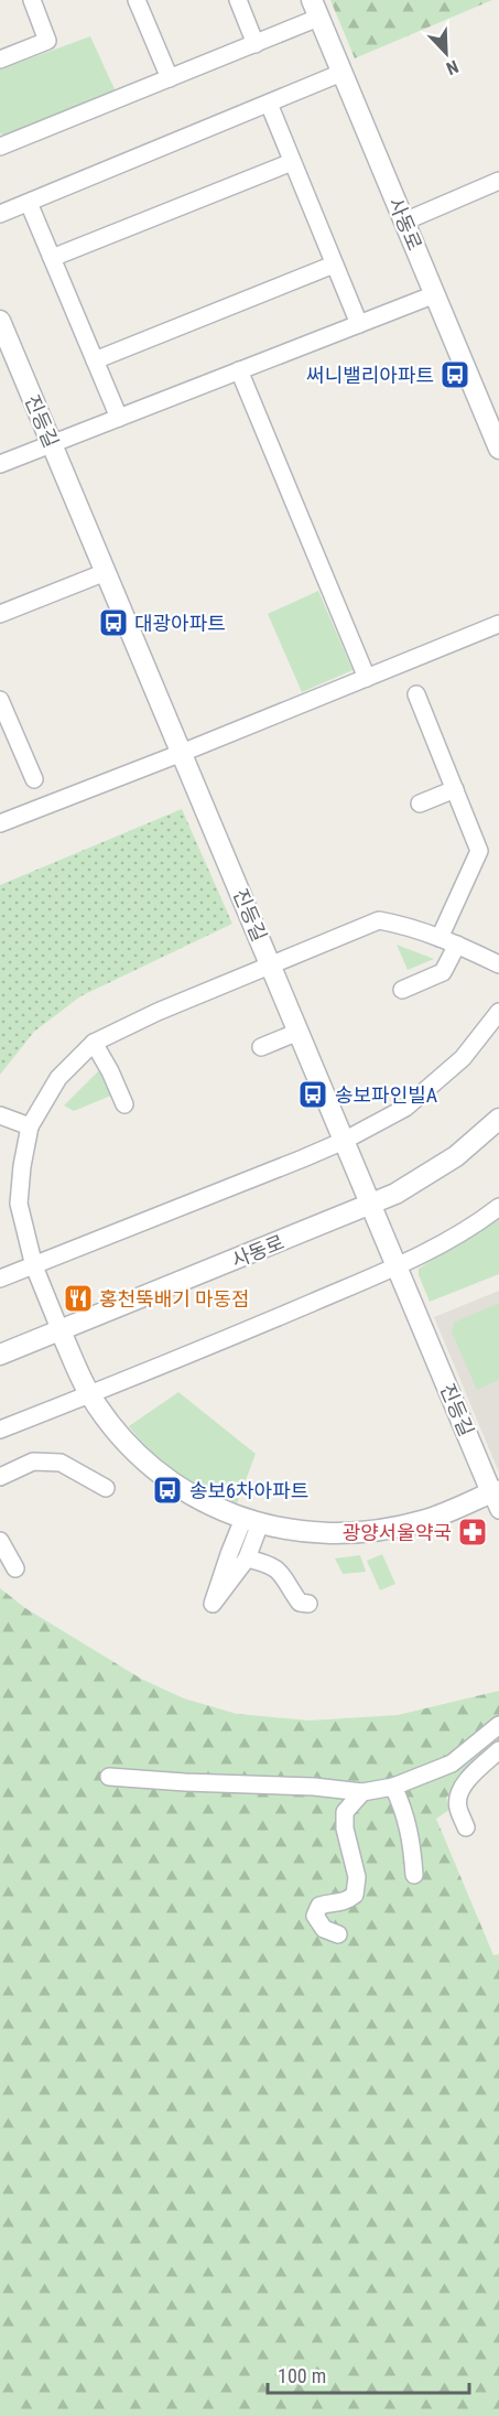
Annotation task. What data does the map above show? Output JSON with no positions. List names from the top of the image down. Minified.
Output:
{"streets":{"street":["사동로","진등길"]},"crossings":[["사동로","진등길"]],"places":{"bus stop":["써니밸리아파트","대광아파트","송보파인빌A","송보6차아파트"],"restaurant":["홍천뚝배기 마동점"],"pharmacy":["광양서울약국"]},"scale_bar":"100 m","north":"bottom right"}
